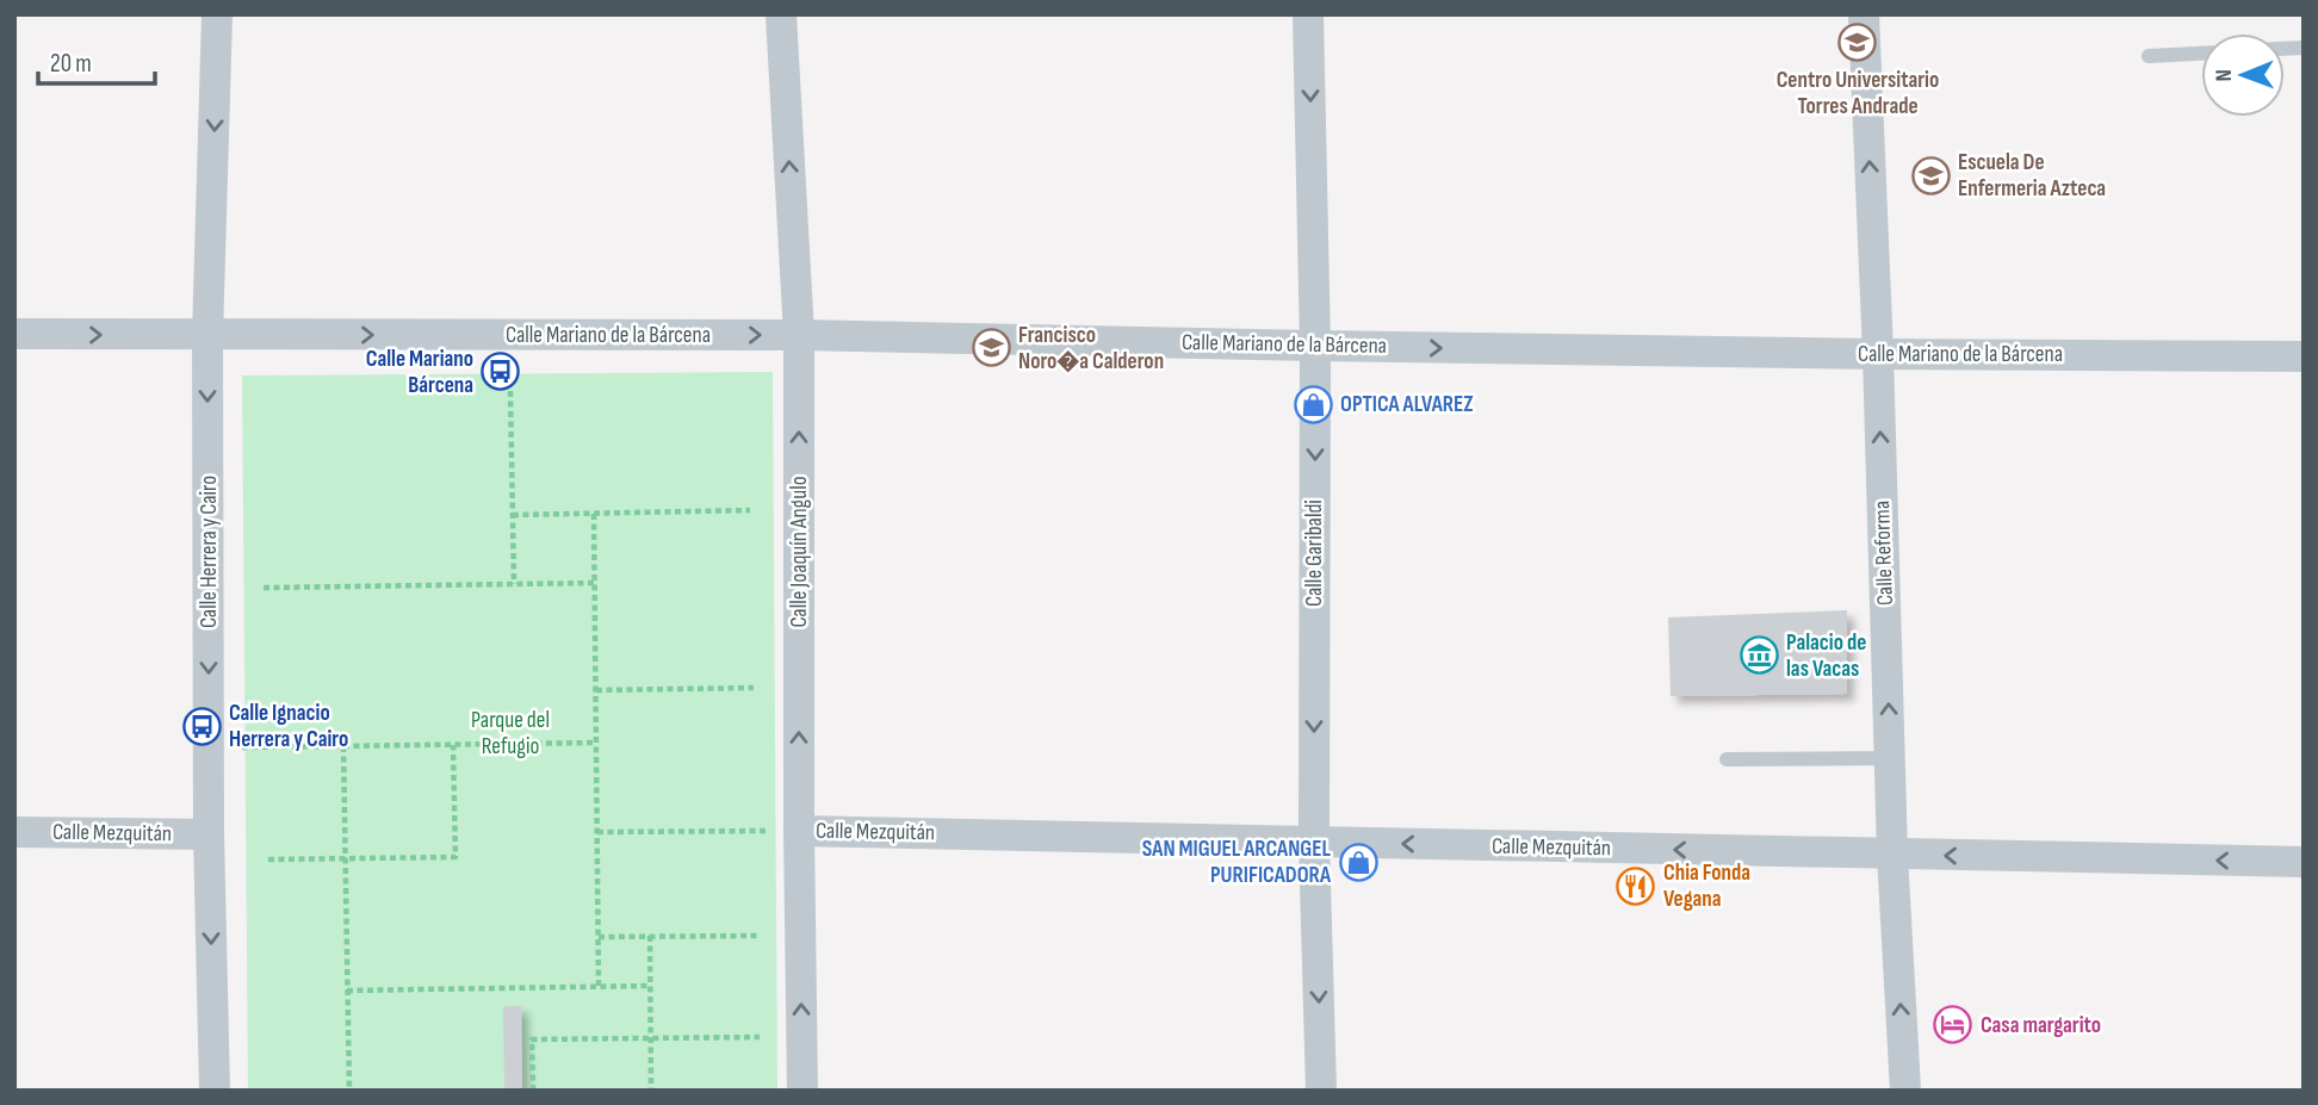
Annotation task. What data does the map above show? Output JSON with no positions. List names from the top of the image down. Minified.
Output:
{"streets":{"street":["Calle Mariano de la Bárcena","Calle Herrera y Cairo","Calle Joaquín Angulo","Calle Garibaldi","Calle Reforma","Calle Mezquitán"]},"crossings":[["Calle Mariano de la Bárcena","Calle Herrera y Cairo"],["Calle Mariano de la Bárcena","Calle Joaquín Angulo"],["Calle Mariano de la Bárcena","Calle Garibaldi"],["Calle Mariano de la Bárcena","Calle Reforma"],["Calle Herrera y Cairo","Calle Mezquitán"],["Calle Joaquín Angulo","Calle Mezquitán"],["Calle Garibaldi","Calle Mezquitán"],["Calle Reforma","Calle Mezquitán"]],"one_way":["Calle Mariano de la Bárcena","Calle Herrera y Cairo","Calle Joaquín Angulo","Calle Garibaldi","Calle Reforma","Calle Mezquitán"],"parks":["Parque del Refugio"],"places":{"school or university":["Centro Universitario Torres Andrade","Escuela De Enfermeria Azteca","Francisco Noro�a Calderon"],"bus stop":["Calle Mariano Bárcena","Calle Ignacio Herrera y Cairo"],"shop":["OPTICA ALVAREZ","SAN MIGUEL ARCANGEL PURIFICADORA"],"museum":["Palacio de las Vacas"],"restaurant":["Chia Fonda Vegana"],"hotel":["Casa margarito"]},"scale_bar":"20 m","north":"left"}
